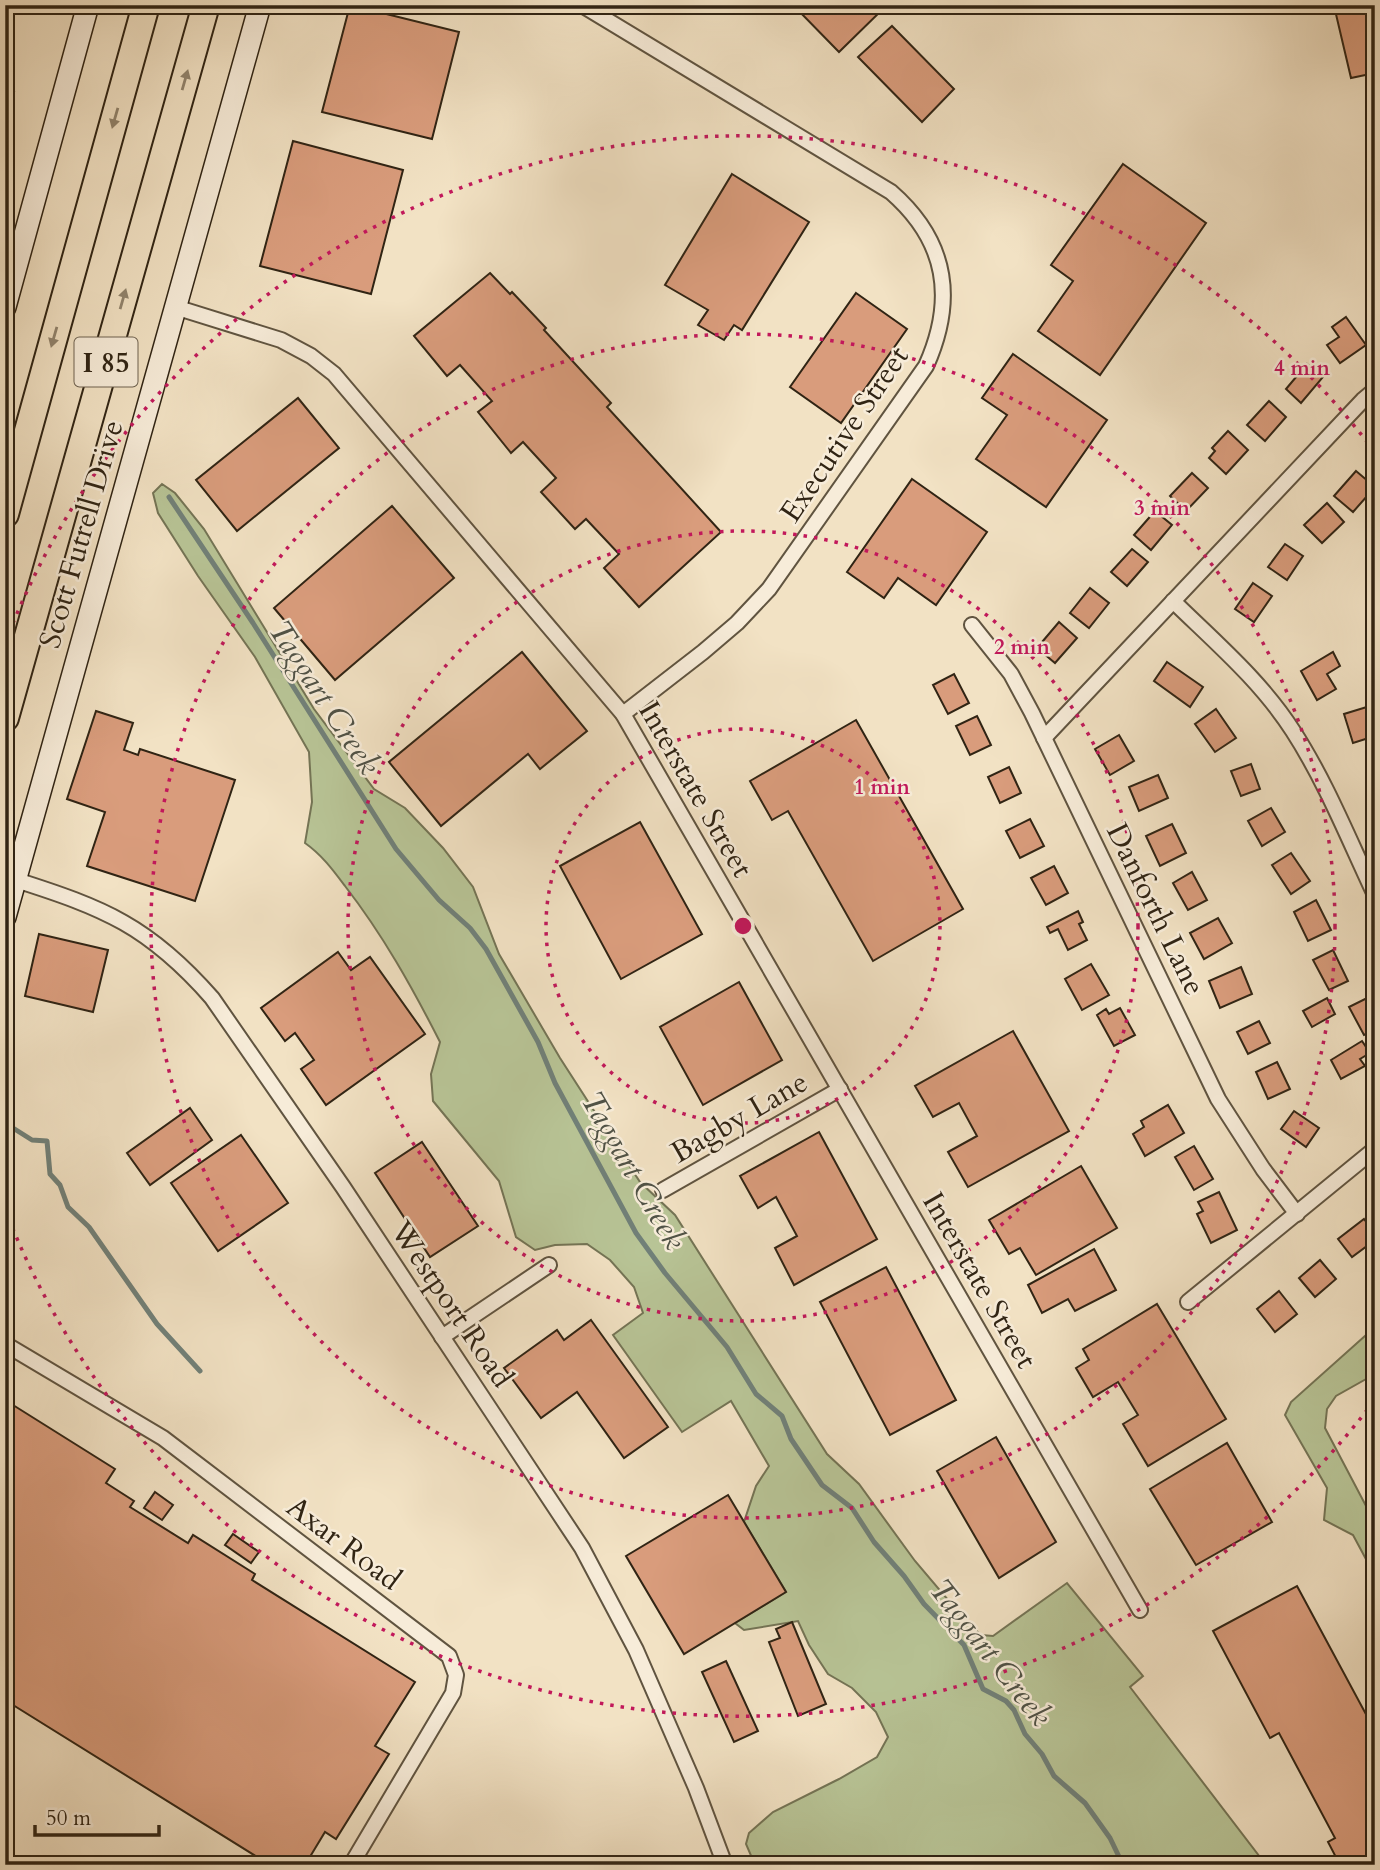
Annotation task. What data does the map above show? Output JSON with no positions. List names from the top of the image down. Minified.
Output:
{"streets":{"highway":["I 85"],"street":["Executive Street","Scott Futrell Drive","Interstate Street","Danforth Lane","Bagby Lane","Westport Road","Axar Road"]},"crossings":[["Executive Street","Interstate Street"],["Scott Futrell Drive","Interstate Street"],["Scott Futrell Drive","Westport Road"],["Interstate Street","Bagby Lane"]],"water":["Taggart Creek"],"scale_bar":"50 m","rings":["4 min","3 min","2 min","1 min"]}
